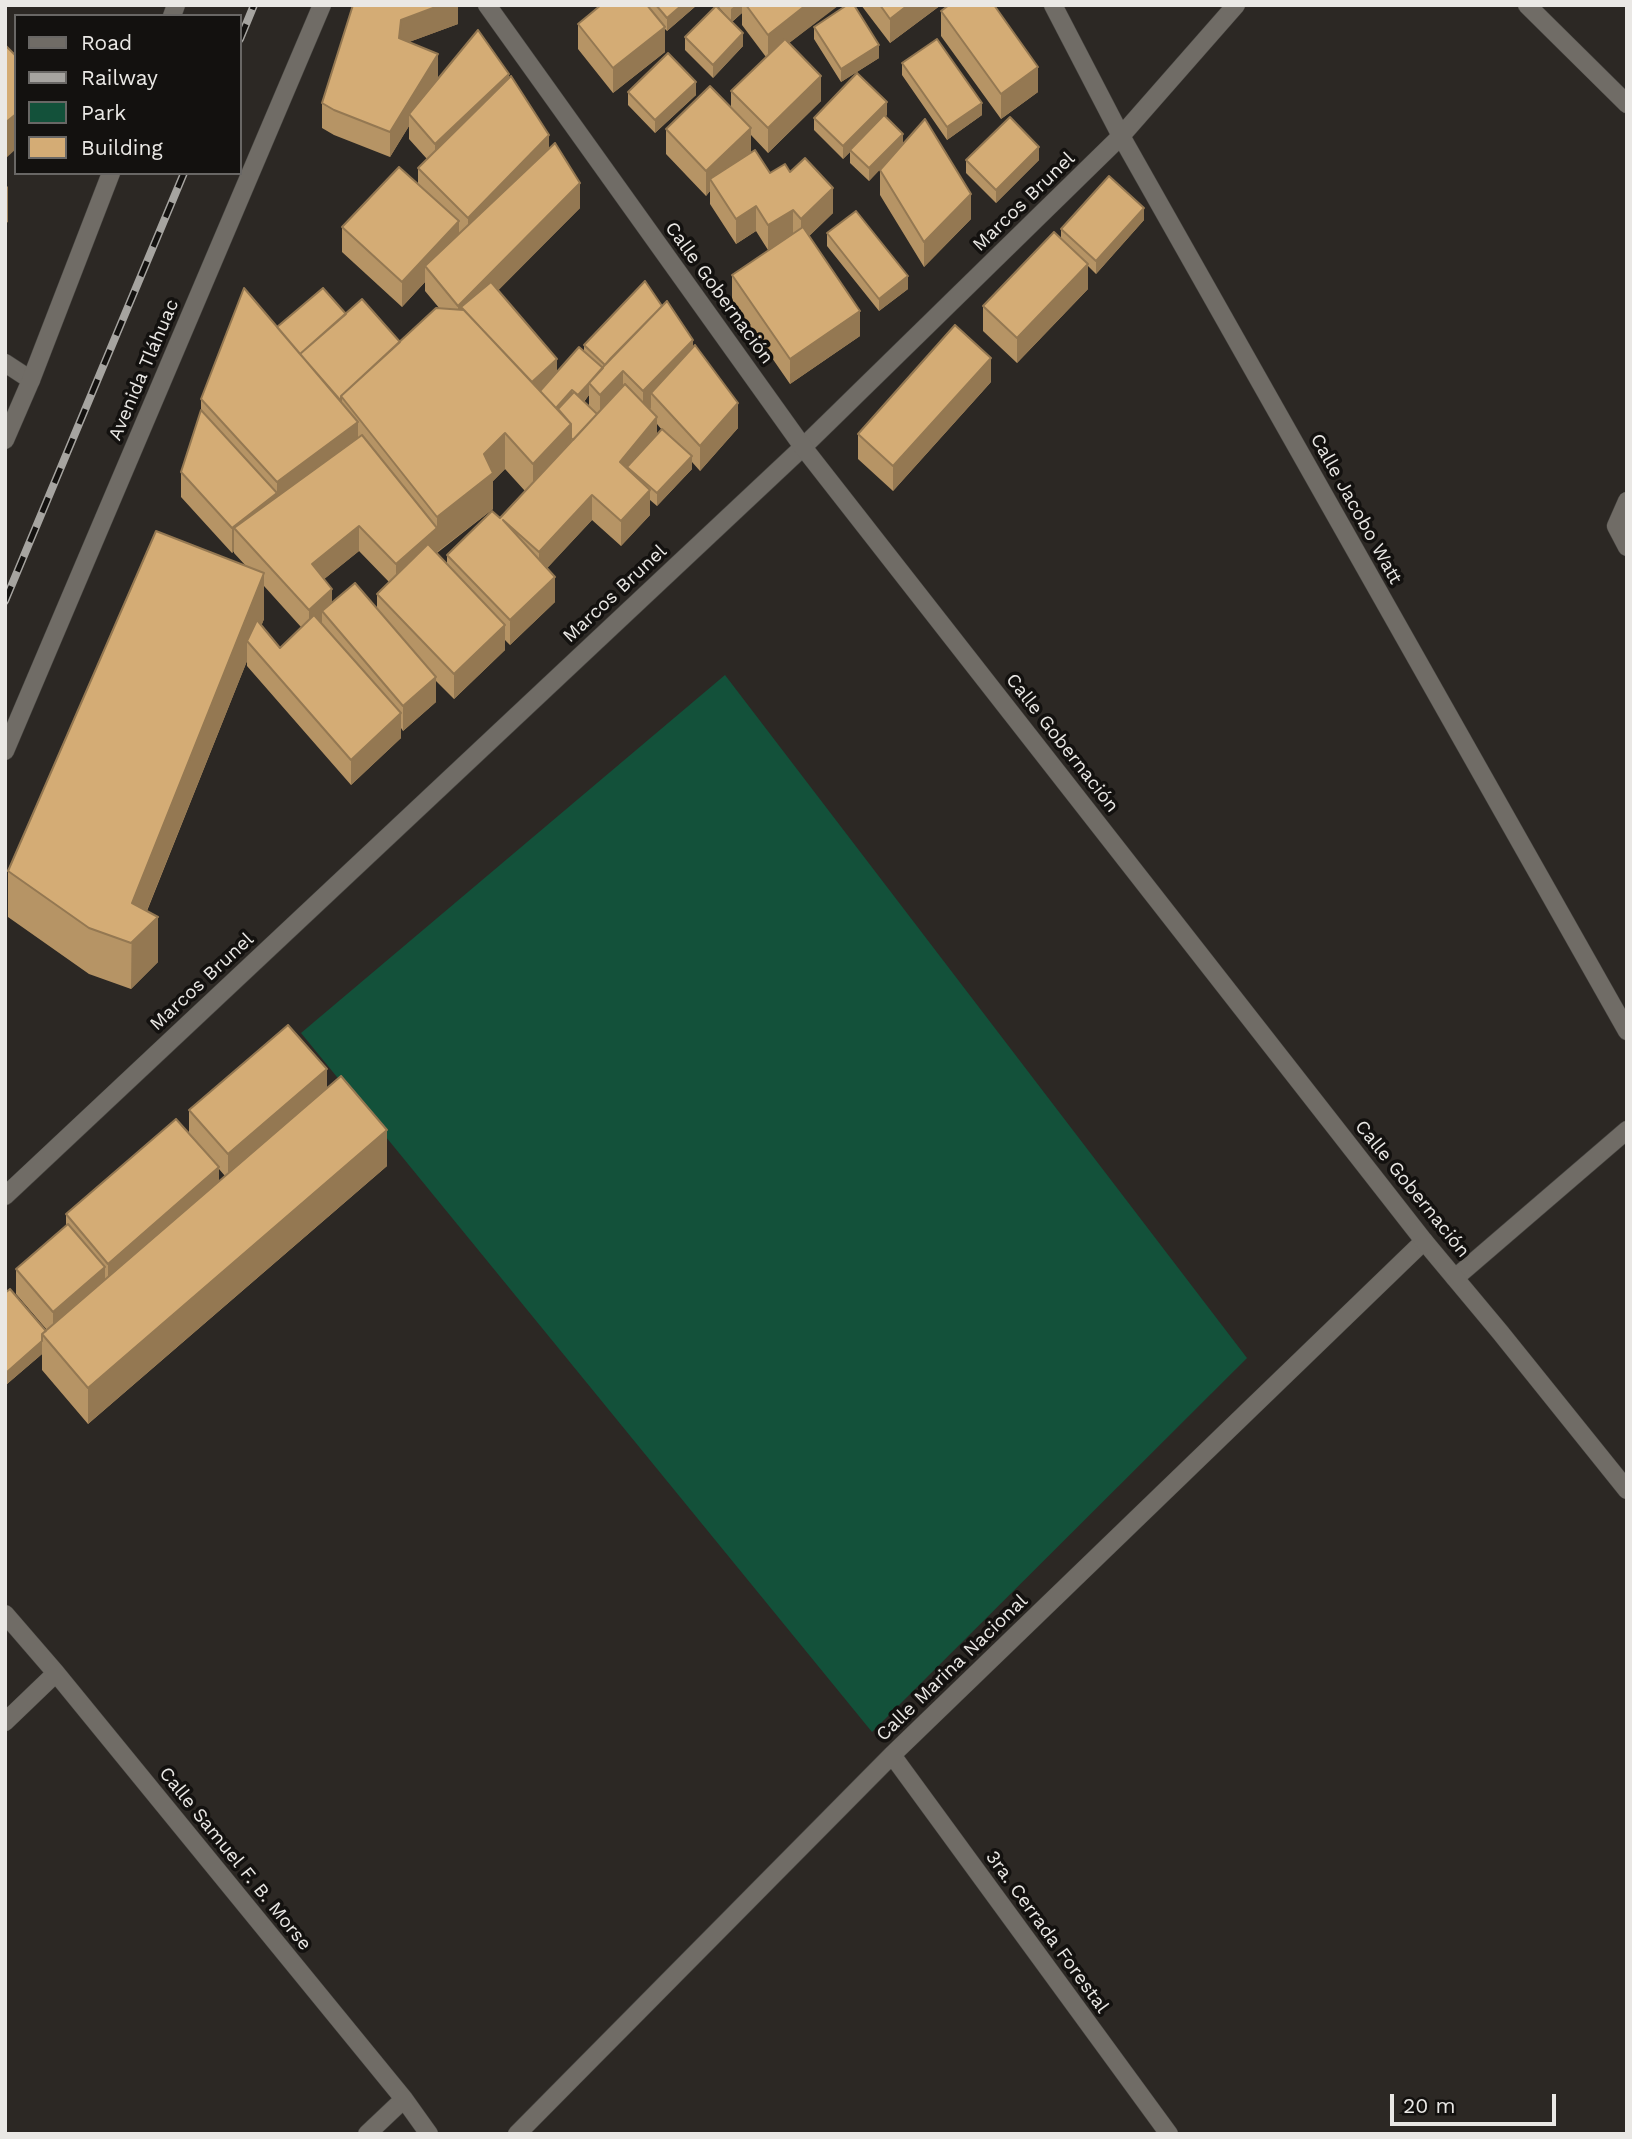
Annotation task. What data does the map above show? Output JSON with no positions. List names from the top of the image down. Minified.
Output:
{"streets":{"street":["Marcos Brunel","Calle Gobernación","Avenida Tláhuac","Calle Jacobo Watt","Calle Marina Nacional","Calle Samuel F. B. Morse","3ra. Cerrada Forestal"]},"crossings":[["Marcos Brunel","Calle Gobernación"],["Marcos Brunel","Calle Jacobo Watt"],["Calle Gobernación","Calle Marina Nacional"],["Calle Marina Nacional","3ra. Cerrada Forestal"]],"legend":["Road","Railway","Park","Building"],"scale_bar":"20 m"}
